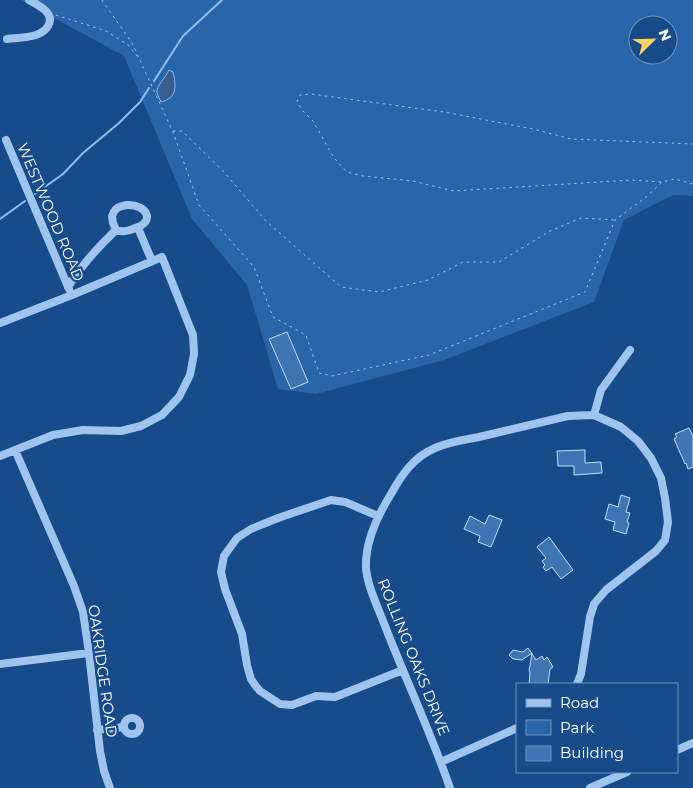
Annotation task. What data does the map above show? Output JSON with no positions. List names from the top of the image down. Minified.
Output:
{"streets":{"street":["WESTWOOD ROAD","ROLLING OAKS DRIVE","OAKRIDGE ROAD"]},"crossings":[["WESTWOOD ROAD","OAKRIDGE ROAD"]],"legend":["Road","Park","Building"],"north":"top right"}
